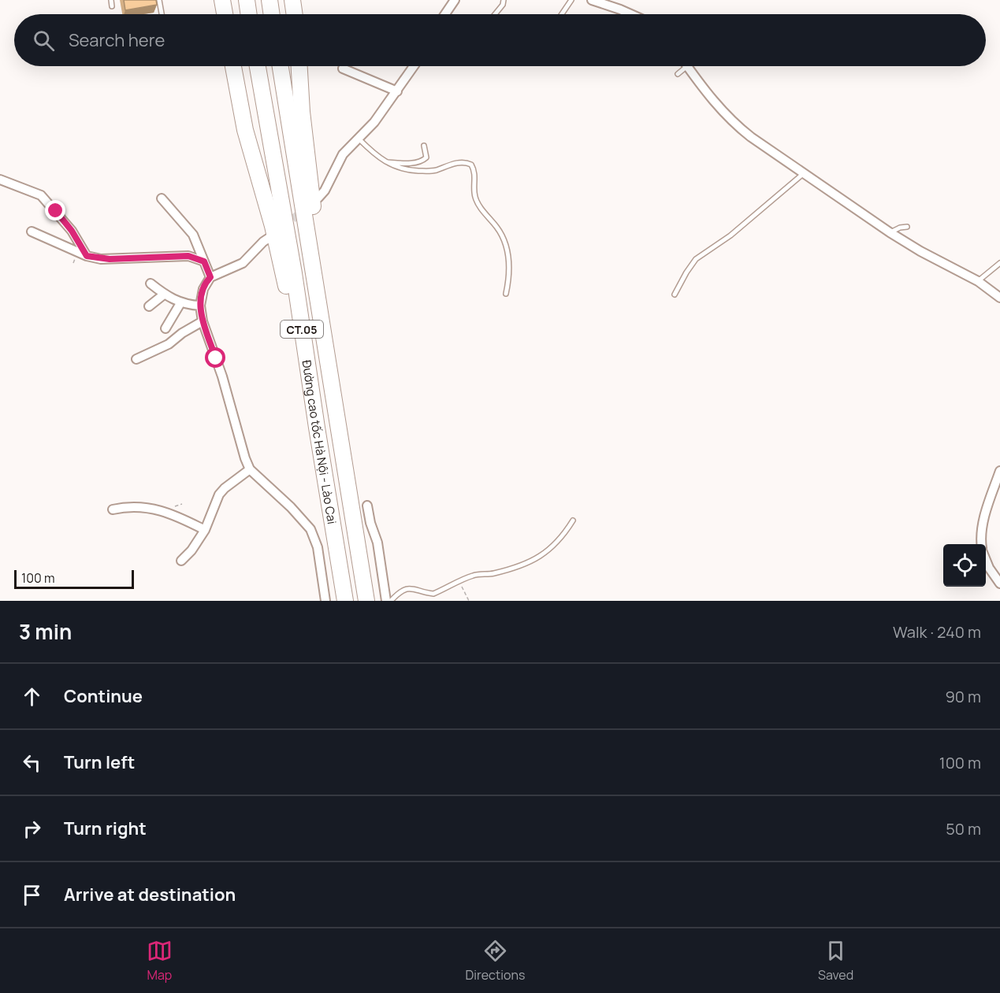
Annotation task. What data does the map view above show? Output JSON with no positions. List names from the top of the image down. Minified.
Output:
{"streets":{"highway":["CT.05","Đường cao tốc Hà Nội - Lào Cai"]},"scale_bar":"100 m","page":{"search":"Search here","scale":"100 m","heading":["3 min","Walk · 240 m"],"list":[["Continue","90 m"],["Turn left","100 m"],["Turn right","50 m"],"Arrive at destination"],"nav":["Map","Directions","Saved"]}}
